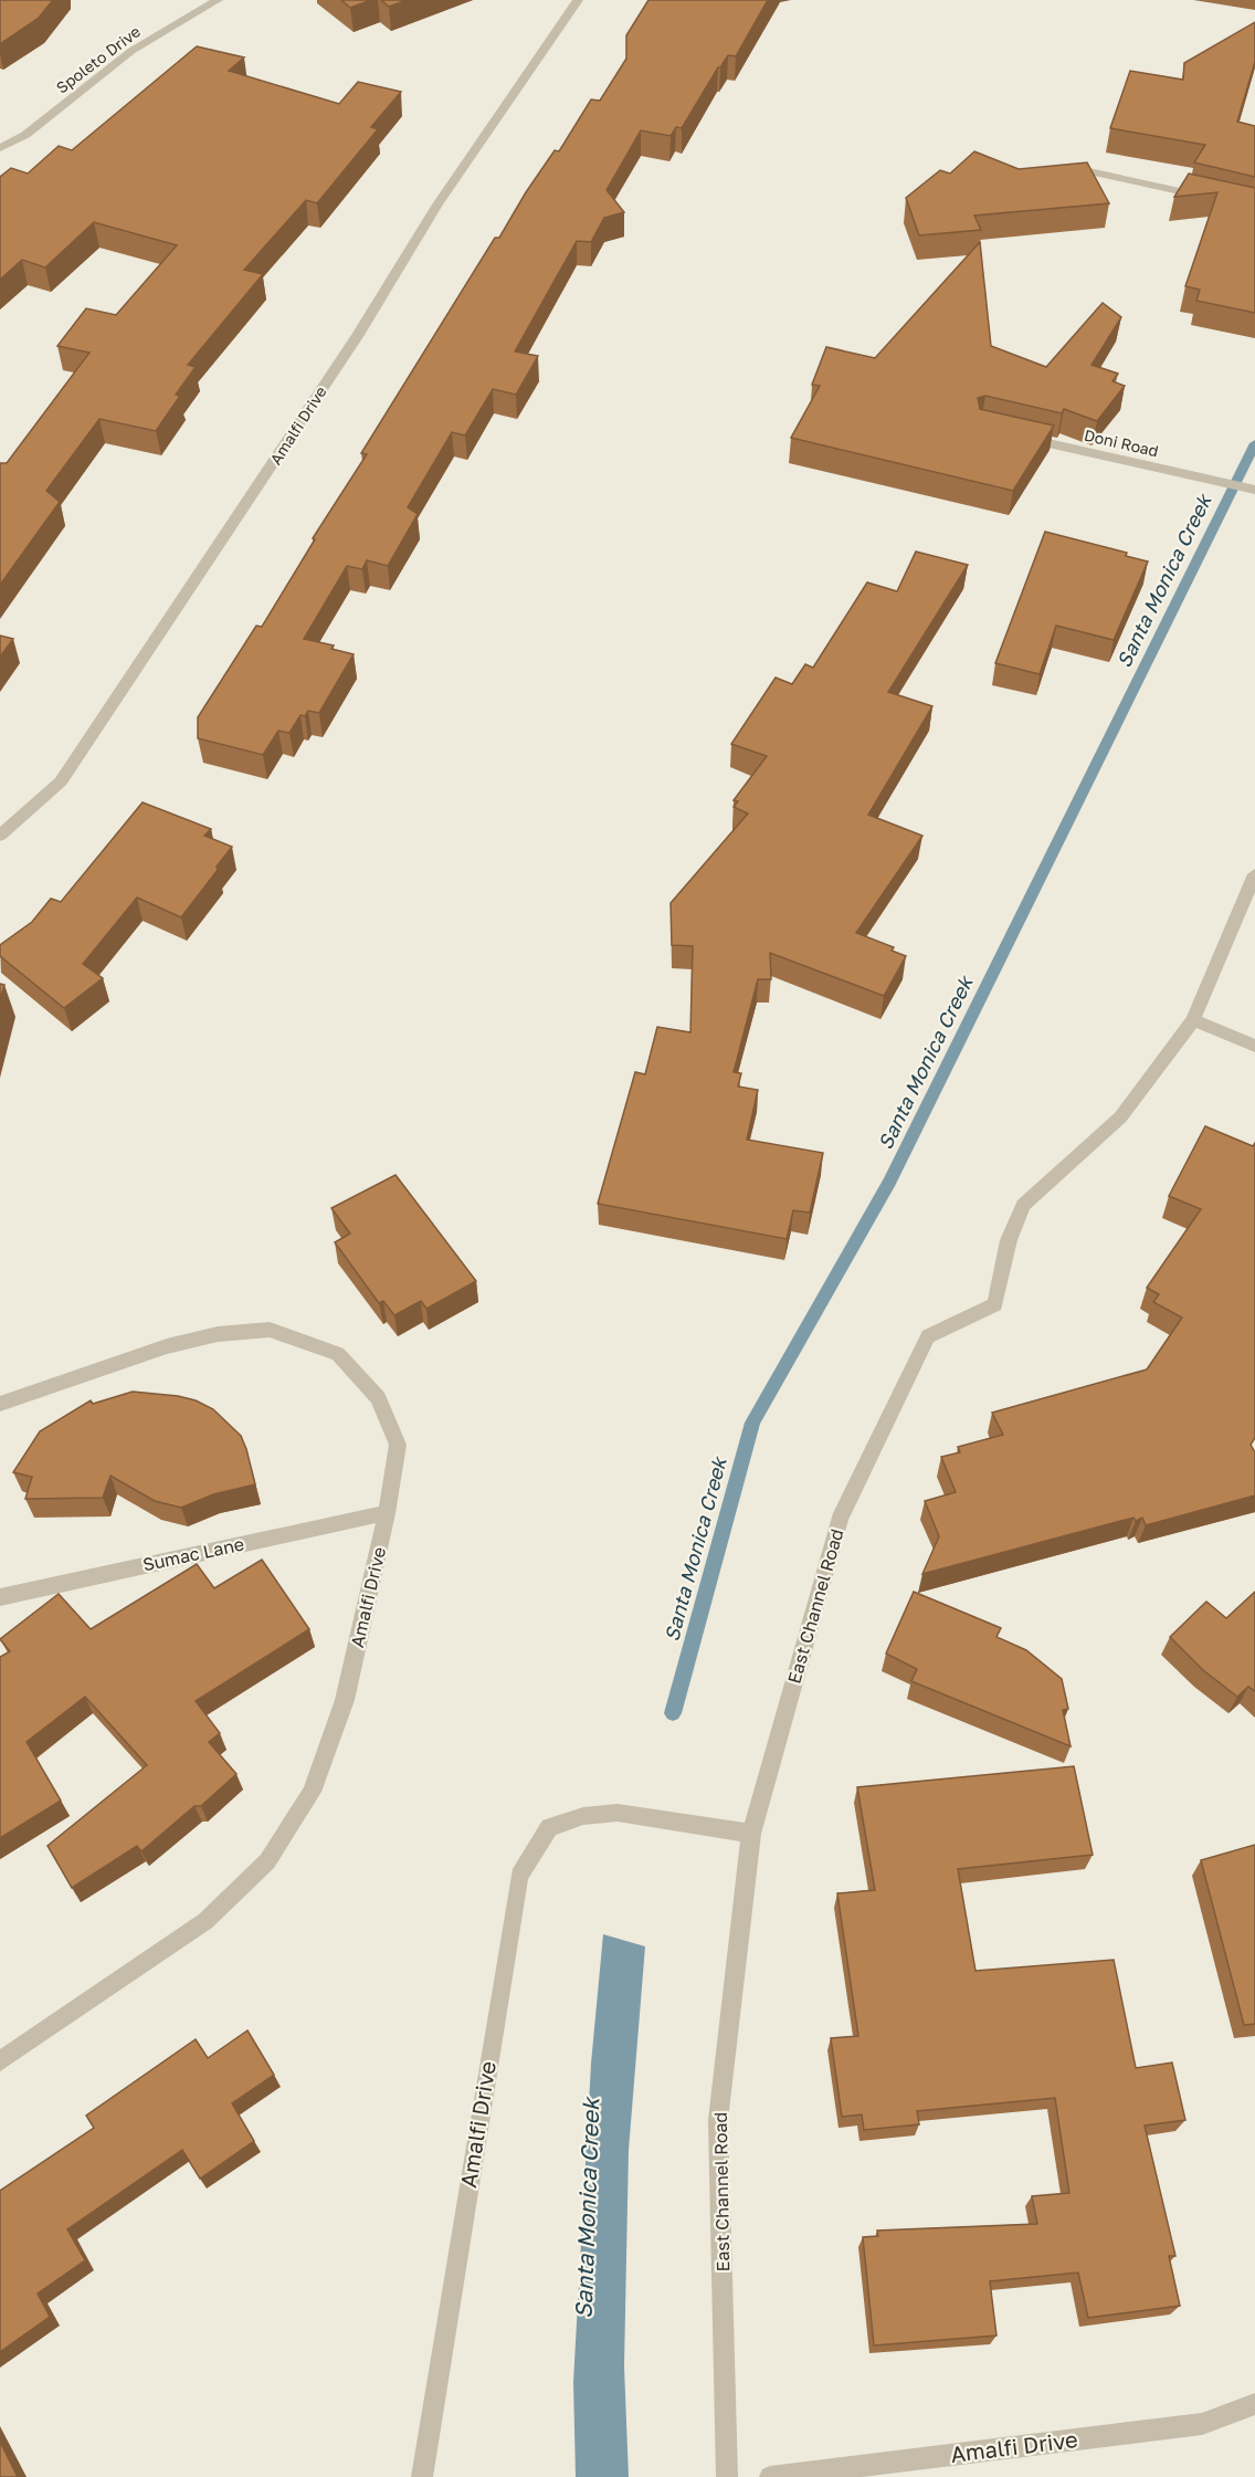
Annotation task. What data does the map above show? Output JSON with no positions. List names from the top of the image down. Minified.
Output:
{"streets":{"street":["Spoleto Drive","Amalfi Drive","Doni Road","Sumac Lane","East Channel Road"]},"crossings":[["Amalfi Drive","Sumac Lane"],["Amalfi Drive","East Channel Road"]],"water":["Santa Monica Creek"]}
